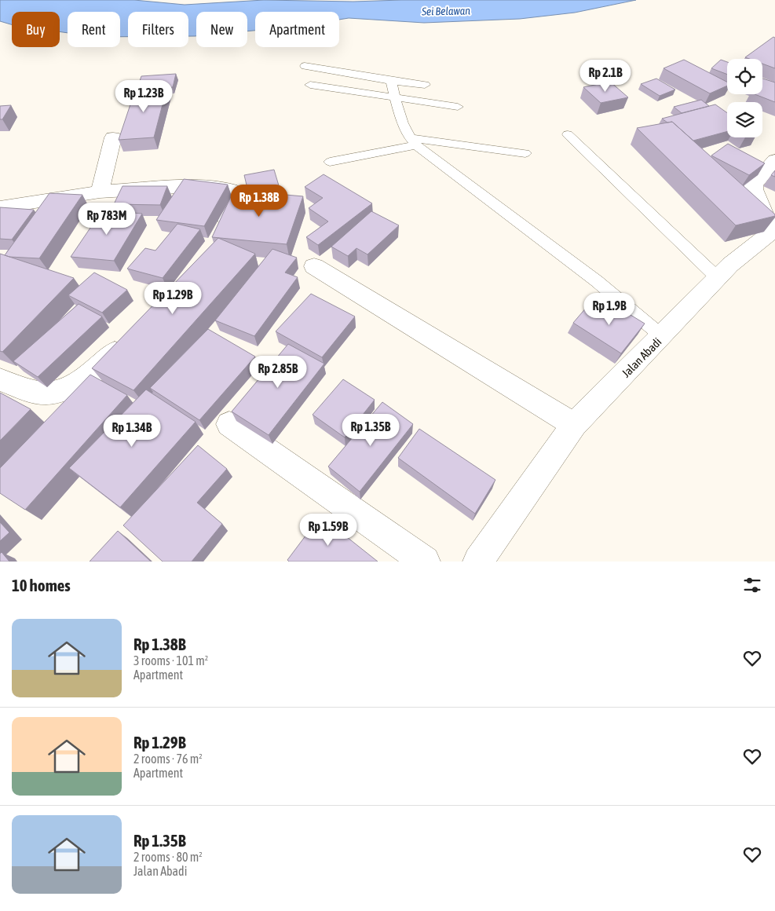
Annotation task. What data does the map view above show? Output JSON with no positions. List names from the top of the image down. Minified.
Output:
{"streets":{"street":["Jalan Abadi"]},"water":["Sei Belawan"],"page":{"chip":["Buy","Rent","Filters","New","Apartment"],"price":["Rp 2.1B","Rp 1.23B","Rp 1.38B","Rp 783M","Rp 1.29B","Rp 1.9B","Rp 2.85B","Rp 1.35B","Rp 1.34B","Rp 1.59B"],"heading":"10 homes","list":[{"name":"Rp 1.38B","note":"3 rooms · 101 m² · Apartment"},{"name":"Rp 1.29B","note":"2 rooms · 76 m² · Apartment"},{"name":"Rp 1.35B","note":"2 rooms · 80 m² · Jalan Abadi"}]}}
